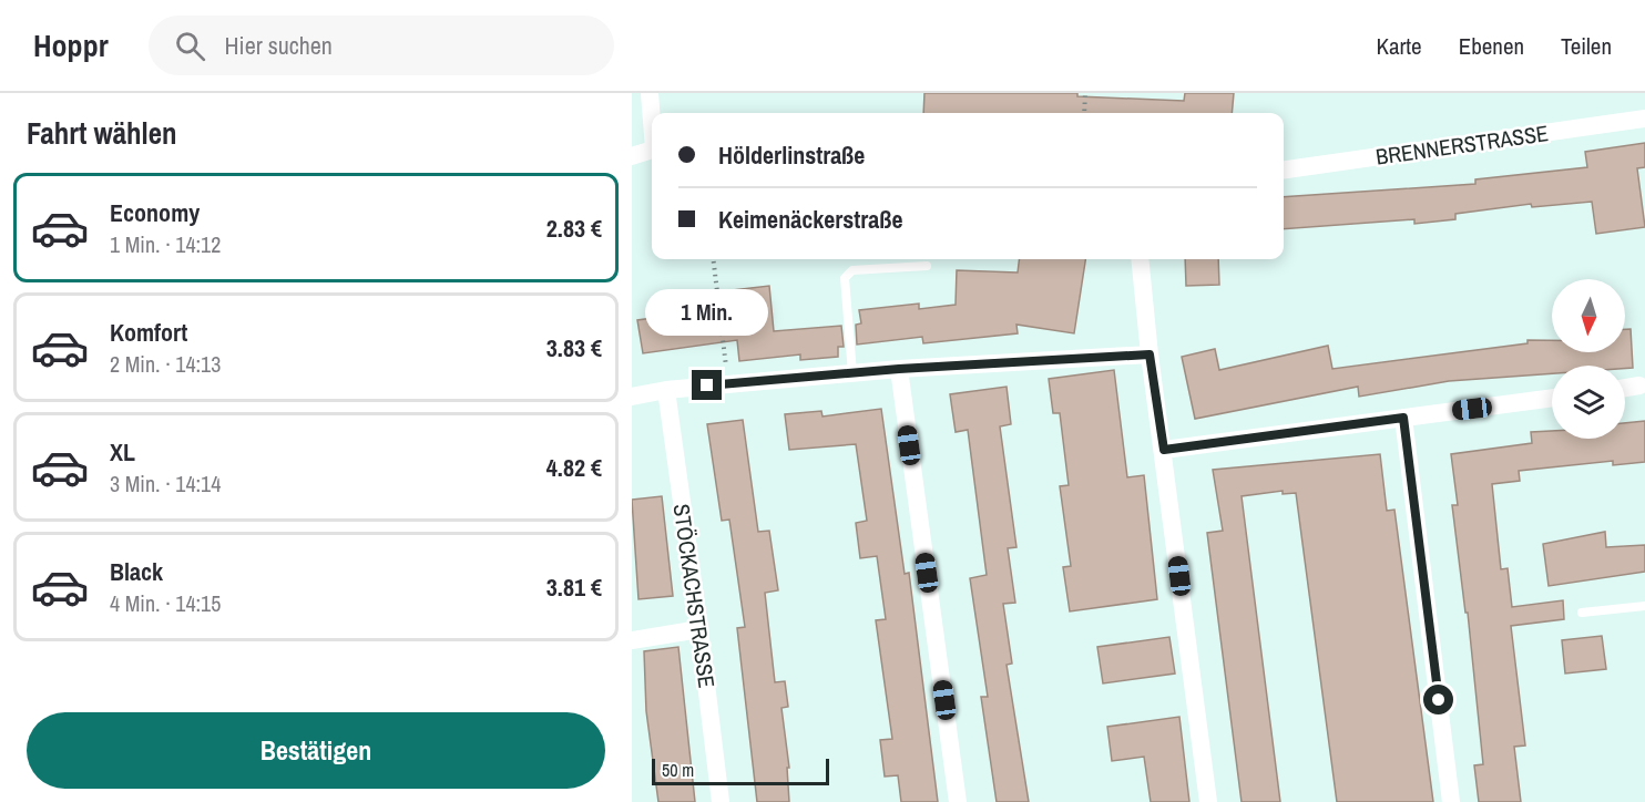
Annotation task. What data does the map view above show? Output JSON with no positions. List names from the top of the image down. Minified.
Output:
{"streets":{"street":["BRENNERSTRASSE","STÖCKACHSTRASSE"]},"scale_bar":"50 m","north":"bottom","page":{"header":"Hoppr","search":"Hier suchen","nav":["Karte","Ebenen","Teilen"],"heading":"Fahrt wählen","banner":["Hölderlinstraße","Keimenäckerstraße"],"list":[{"name":"Economy","note":"1 Min. · 14:12","value":"2.83 €"},{"name":"Komfort","note":"2 Min. · 14:13","value":"3.83 €"},{"name":"XL","note":"3 Min. · 14:14","value":"4.82 €"},{"name":"Black","note":"4 Min. · 14:15","value":"3.81 €"}],"bubble":"1 Min.","buttons":"Bestätigen","scale":"50 m"}}
